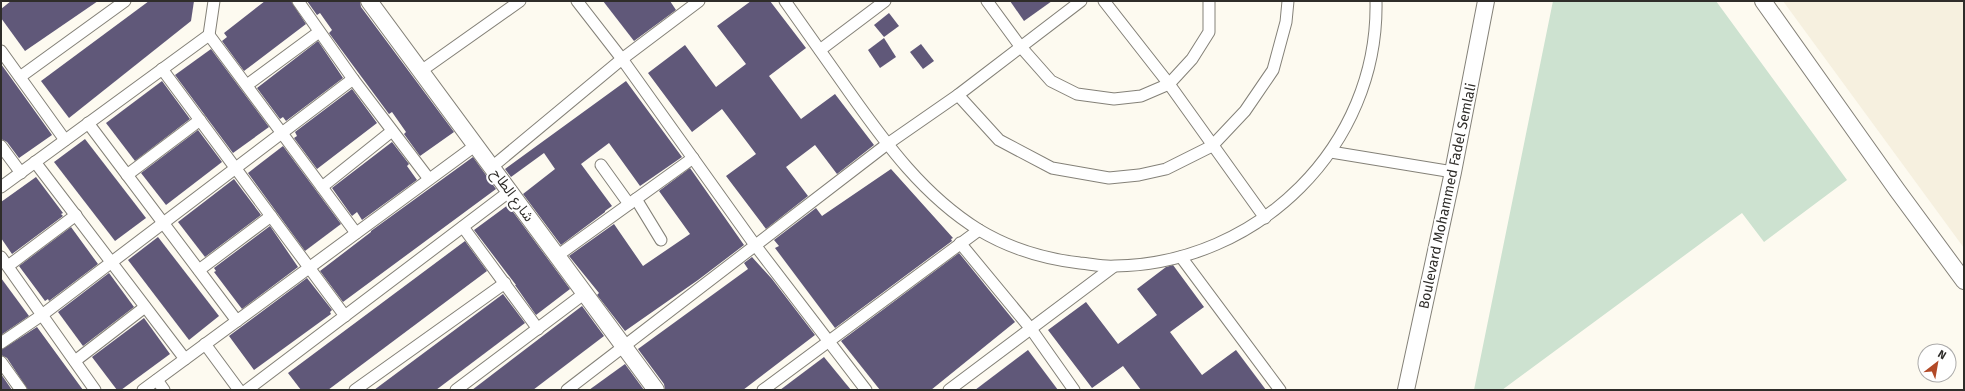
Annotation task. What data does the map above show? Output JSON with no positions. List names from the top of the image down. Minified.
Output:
{"streets":{"street":["شارع الطاح","Boulevard Mohammed Fadel Semlali"]},"north":"top right"}
